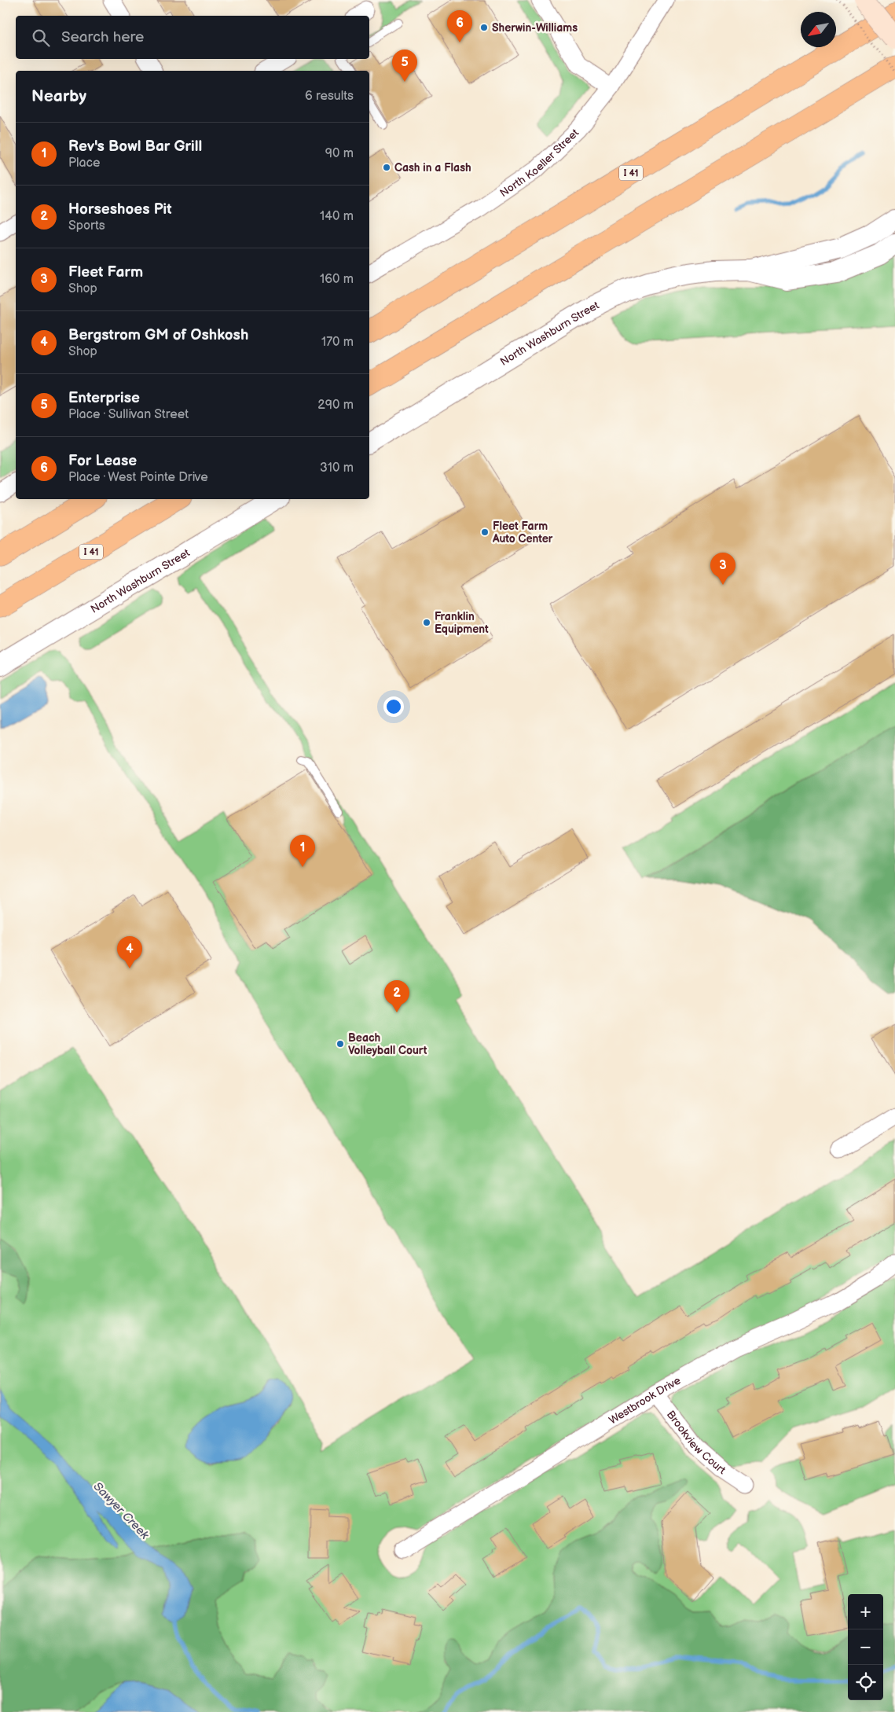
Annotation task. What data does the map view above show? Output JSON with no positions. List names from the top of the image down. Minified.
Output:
{"streets":{"highway":["I 41"],"street":["North Koeller Street","North Washburn Street","Westbrook Drive","Brookview Court"]},"crossings":[["Westbrook Drive","Brookview Court"]],"water":["Sawyer Creek"],"places":["Sherwin-Williams","Cash in a Flash","Fleet Farm Auto Center","Franklin Equipment","Beach Volleyball Court"],"north":"bottom left","page":{"pins":["6","5","3","1","4","2"],"search":"Search here","heading":["Nearby","6 results"],"list":[{"mark":"1","name":"Rev's Bowl Bar Grill","note":"Place","value":"90 m"},{"mark":"2","name":"Horseshoes Pit","note":"Sports","value":"140 m"},{"mark":"3","name":"Fleet Farm","note":"Shop","value":"160 m"},{"mark":"4","name":"Bergstrom GM of Oshkosh","note":"Shop","value":"170 m"},{"mark":"5","name":"Enterprise","note":"Place · Sullivan Street","value":"290 m"},{"mark":"6","name":"For Lease","note":"Place · West Pointe Drive","value":"310 m"}],"map_buttons":["+","−"]}}
